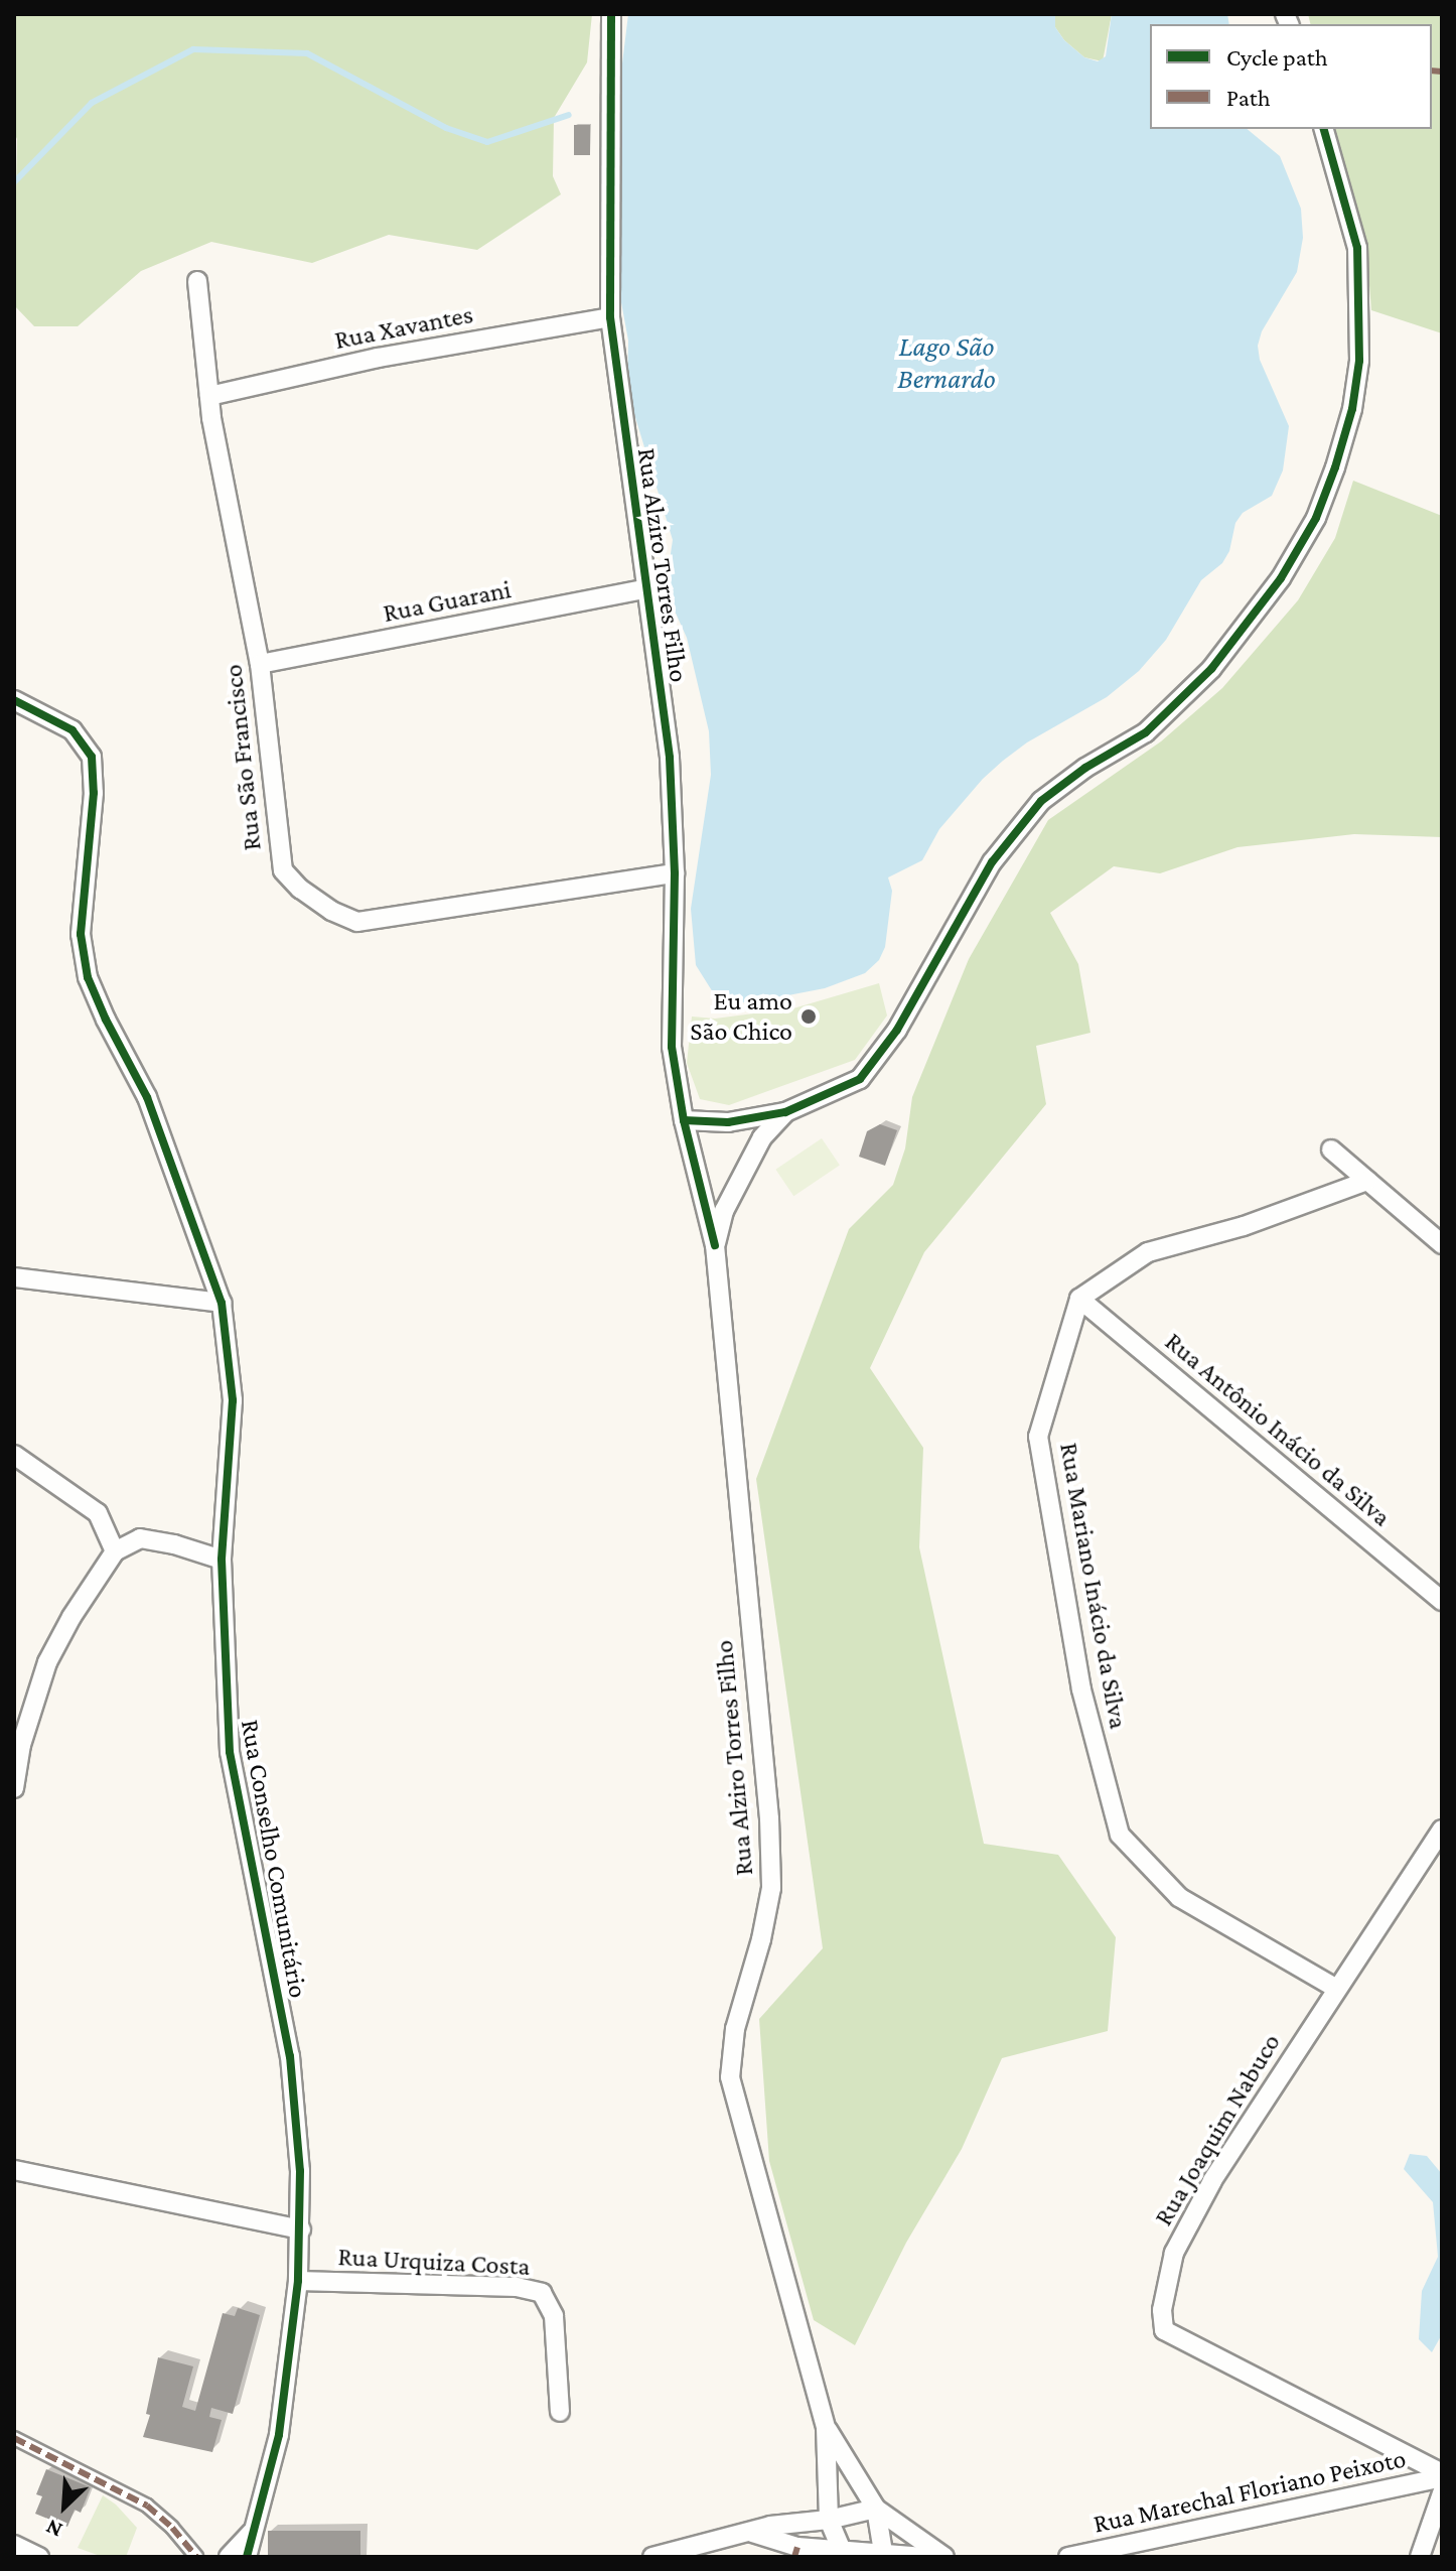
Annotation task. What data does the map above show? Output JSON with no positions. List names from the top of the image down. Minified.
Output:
{"streets":{"street":["Rua Xavantes","Rua Alziro Torres Filho","Rua Guarani","Rua São Francisco","Rua Antônio Inácio da Silva","Rua Mariano Inácio da Silva","Rua Conselho Comunitário","Rua Joaquim Nabuco","Rua Urquiza Costa","Rua Marechal Floriano Peixoto"]},"crossings":[["Rua Xavantes","Rua Alziro Torres Filho"],["Rua Xavantes","Rua São Francisco"],["Rua Alziro Torres Filho","Rua Guarani"],["Rua Alziro Torres Filho","Rua São Francisco"],["Rua Guarani","Rua São Francisco"],["Rua Antônio Inácio da Silva","Rua Mariano Inácio da Silva"],["Rua Mariano Inácio da Silva","Rua Joaquim Nabuco"],["Rua Conselho Comunitário","Rua Urquiza Costa"],["Rua Joaquim Nabuco","Rua Marechal Floriano Peixoto"]],"water":["Lago São Bernardo"],"places":["Eu amo São Chico"],"legend":["Cycle path","Path"],"north":"bottom left"}
